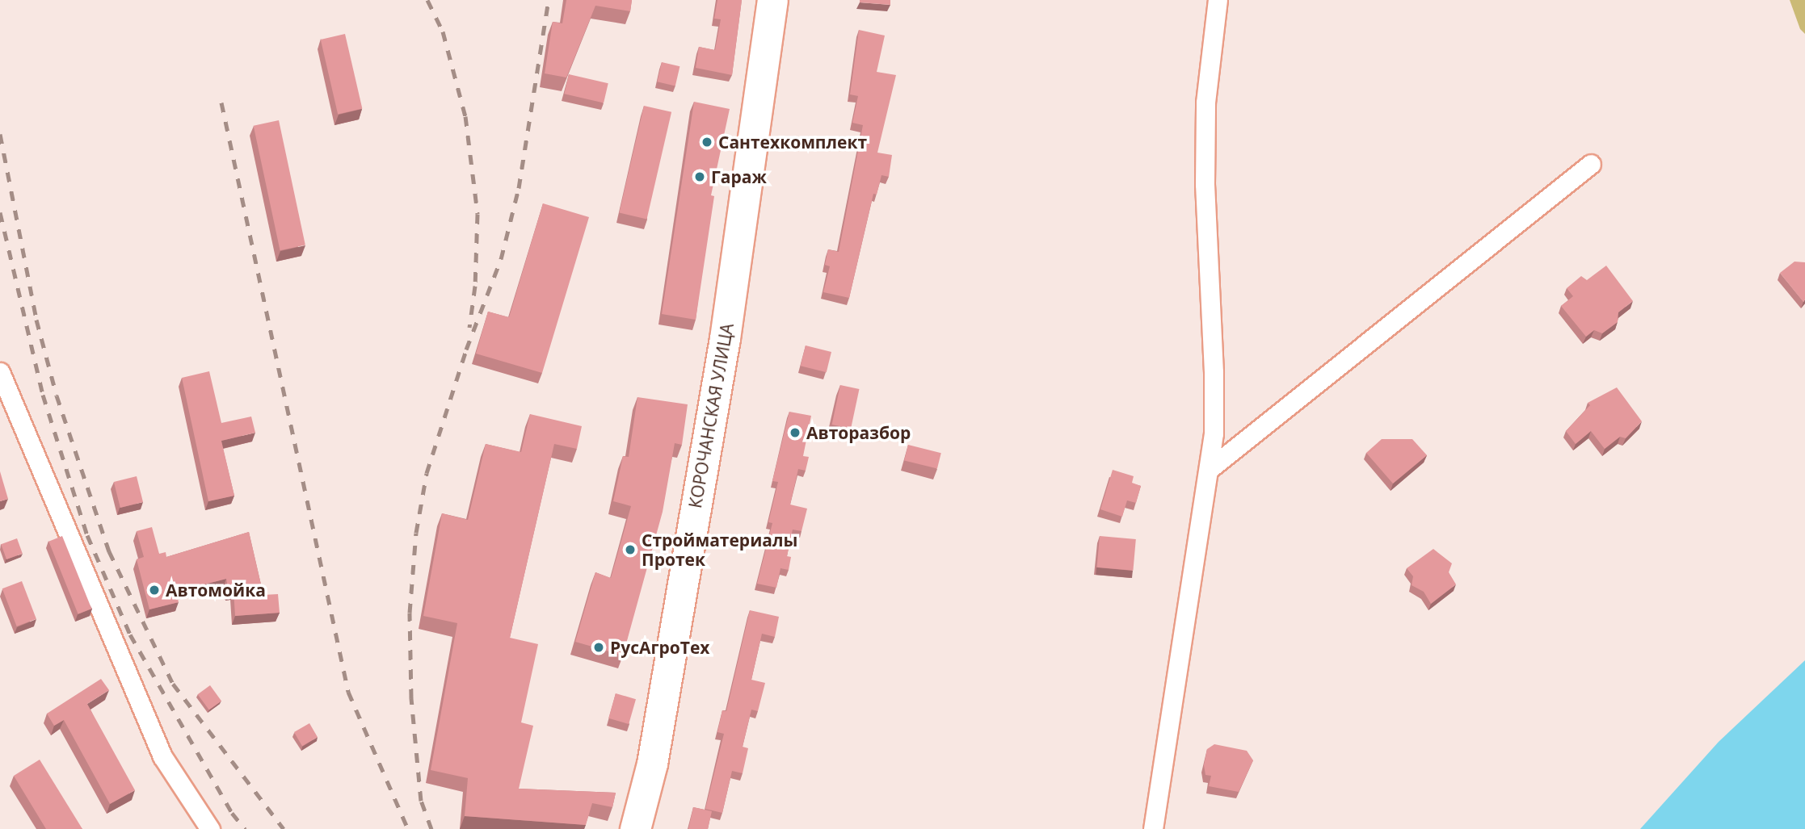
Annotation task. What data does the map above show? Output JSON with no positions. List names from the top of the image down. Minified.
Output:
{"streets":{"main road":["КОРОЧАНСКАЯ УЛИЦА"]},"places":["Сантехкомплект","Гараж","Авторазбор","Стройматериалы Протек","Автомойка","РусАгроТех"]}
